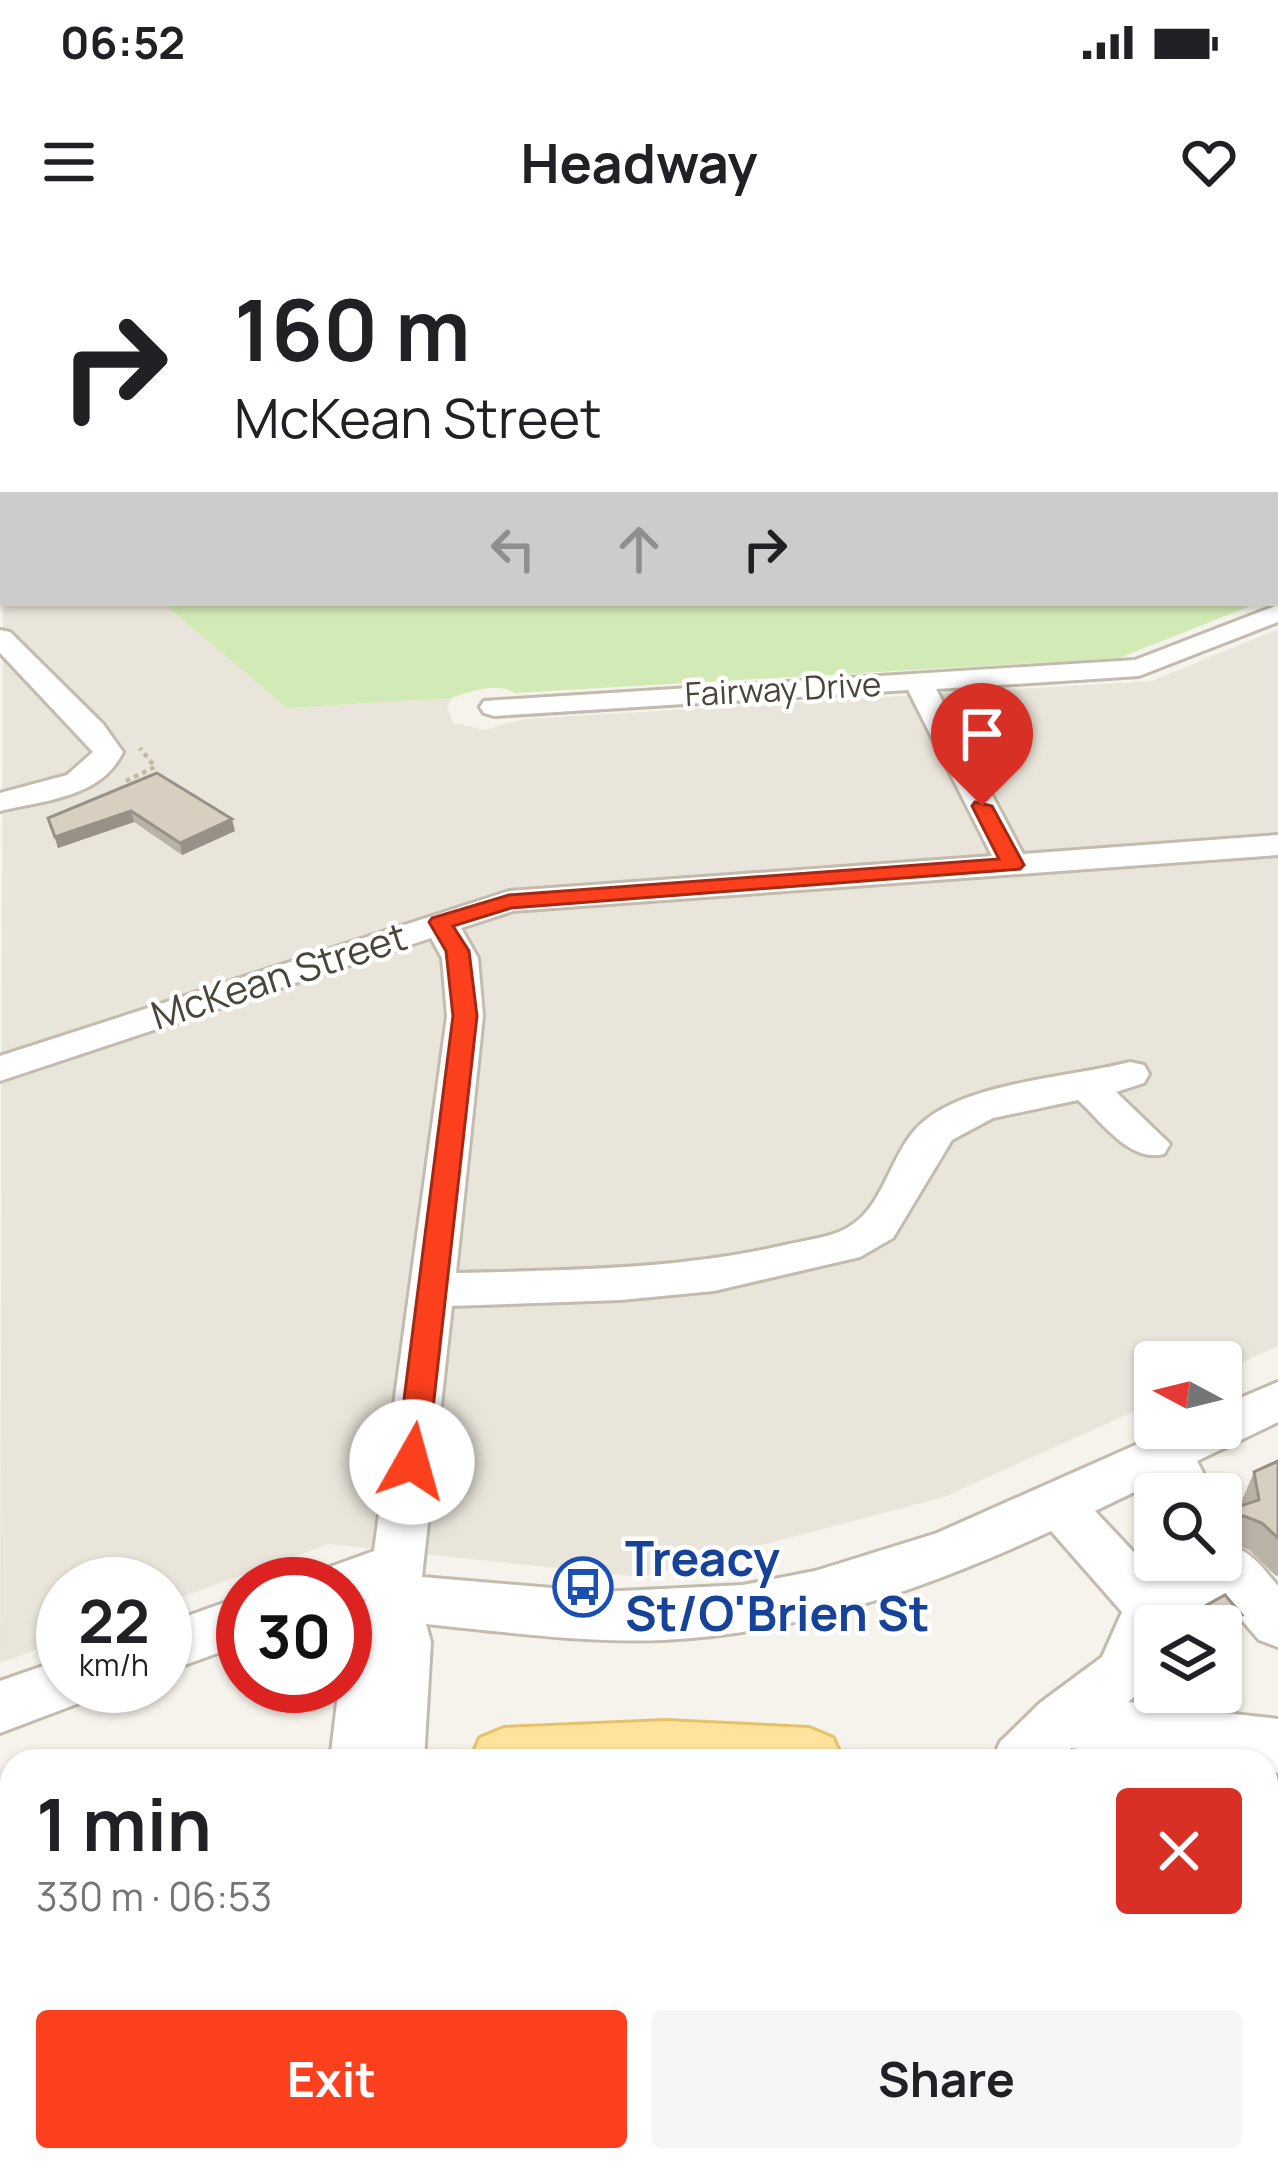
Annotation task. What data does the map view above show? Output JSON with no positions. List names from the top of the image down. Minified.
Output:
{"streets":{"street":["Fairway Drive","McKean Street"]},"places":{"bus stop":["Treacy St/O'Brien St"]},"north":"left","page":{"status":"06:52","header":"Headway","turn":["160 m","McKean Street"],"speed":"22 km/h","limit":"30","heading":["1 min","330 m · 06:53"],"buttons":["Exit","Share"]}}
